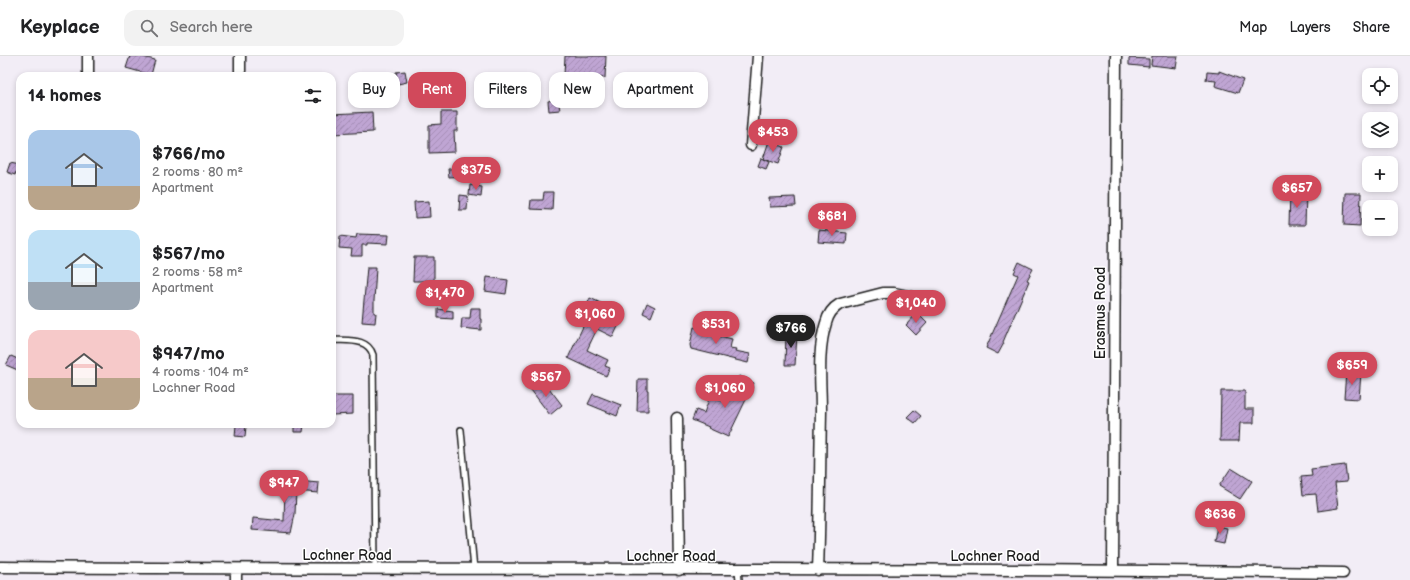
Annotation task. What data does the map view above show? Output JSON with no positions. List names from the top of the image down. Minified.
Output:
{"streets":{"street":["Erasmus Road","Lochner Road"]},"crossings":[["Erasmus Road","Lochner Road"]],"page":{"header":"Keyplace","search":"Search here","nav":["Map","Layers","Share"],"map_buttons":["+","−"],"chip":["Buy","Rent","Filters","New","Apartment"],"heading":"14 homes","price":["$453","$375","$657","$681","$1,470","$1,040","$1,060","$531","$766","$659","$567","$1,060","$947","$636"],"list":[{"name":"$766/mo","note":"2 rooms · 80 m² · Apartment"},{"name":"$567/mo","note":"2 rooms · 58 m² · Apartment"},{"name":"$947/mo","note":"4 rooms · 104 m² · Lochner Road"}]}}
